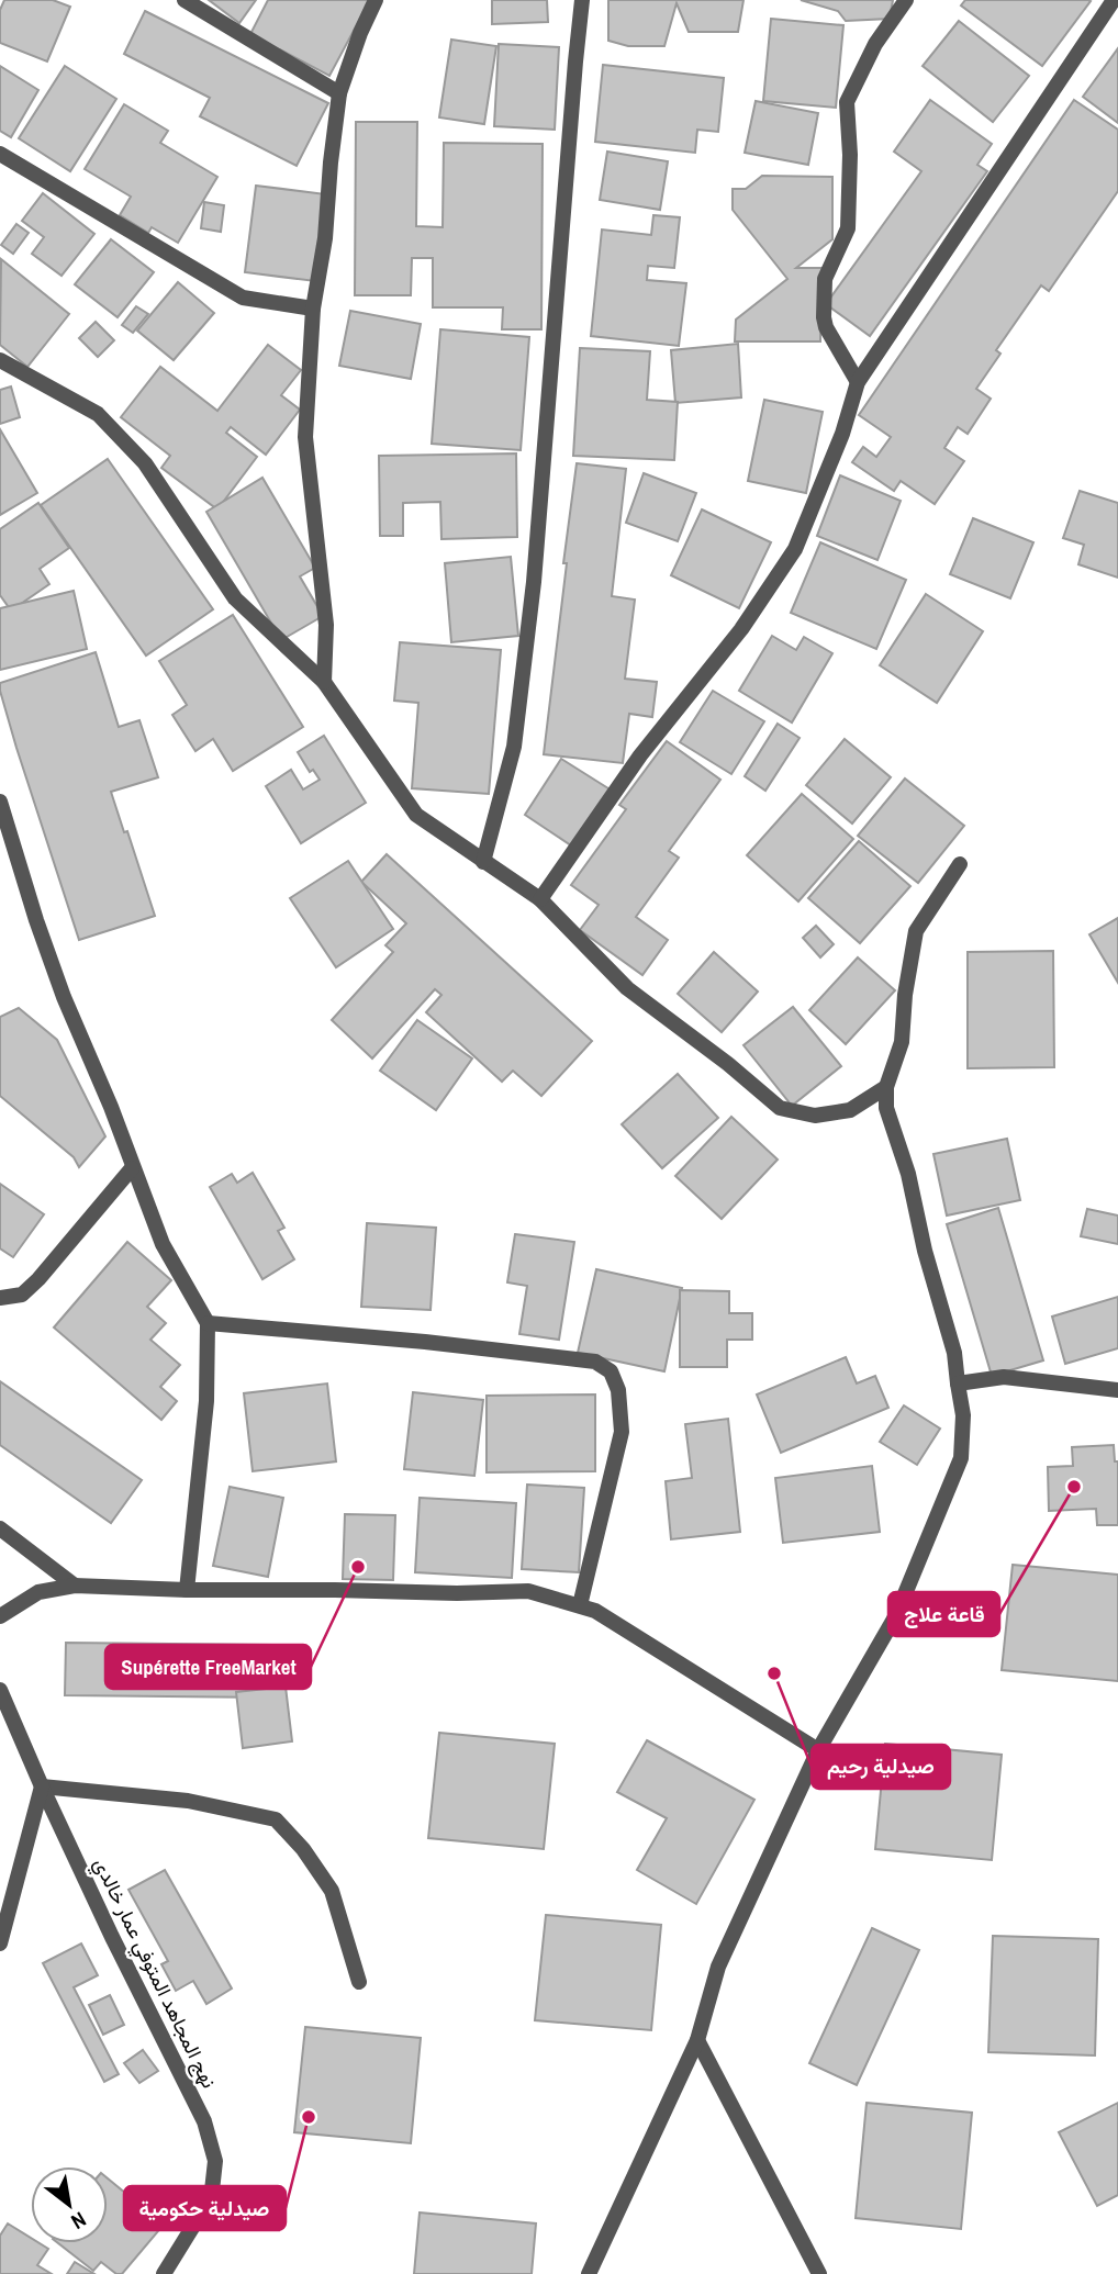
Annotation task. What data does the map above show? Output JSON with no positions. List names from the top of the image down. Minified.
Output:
{"streets":{"street":["نهج المجاهد المتوفي عمار خالدي"]},"places":["قاعة علاج","Supérette FreeMarket","صيدلية رحيم","صيدلية حكومية"],"north":"bottom right"}
